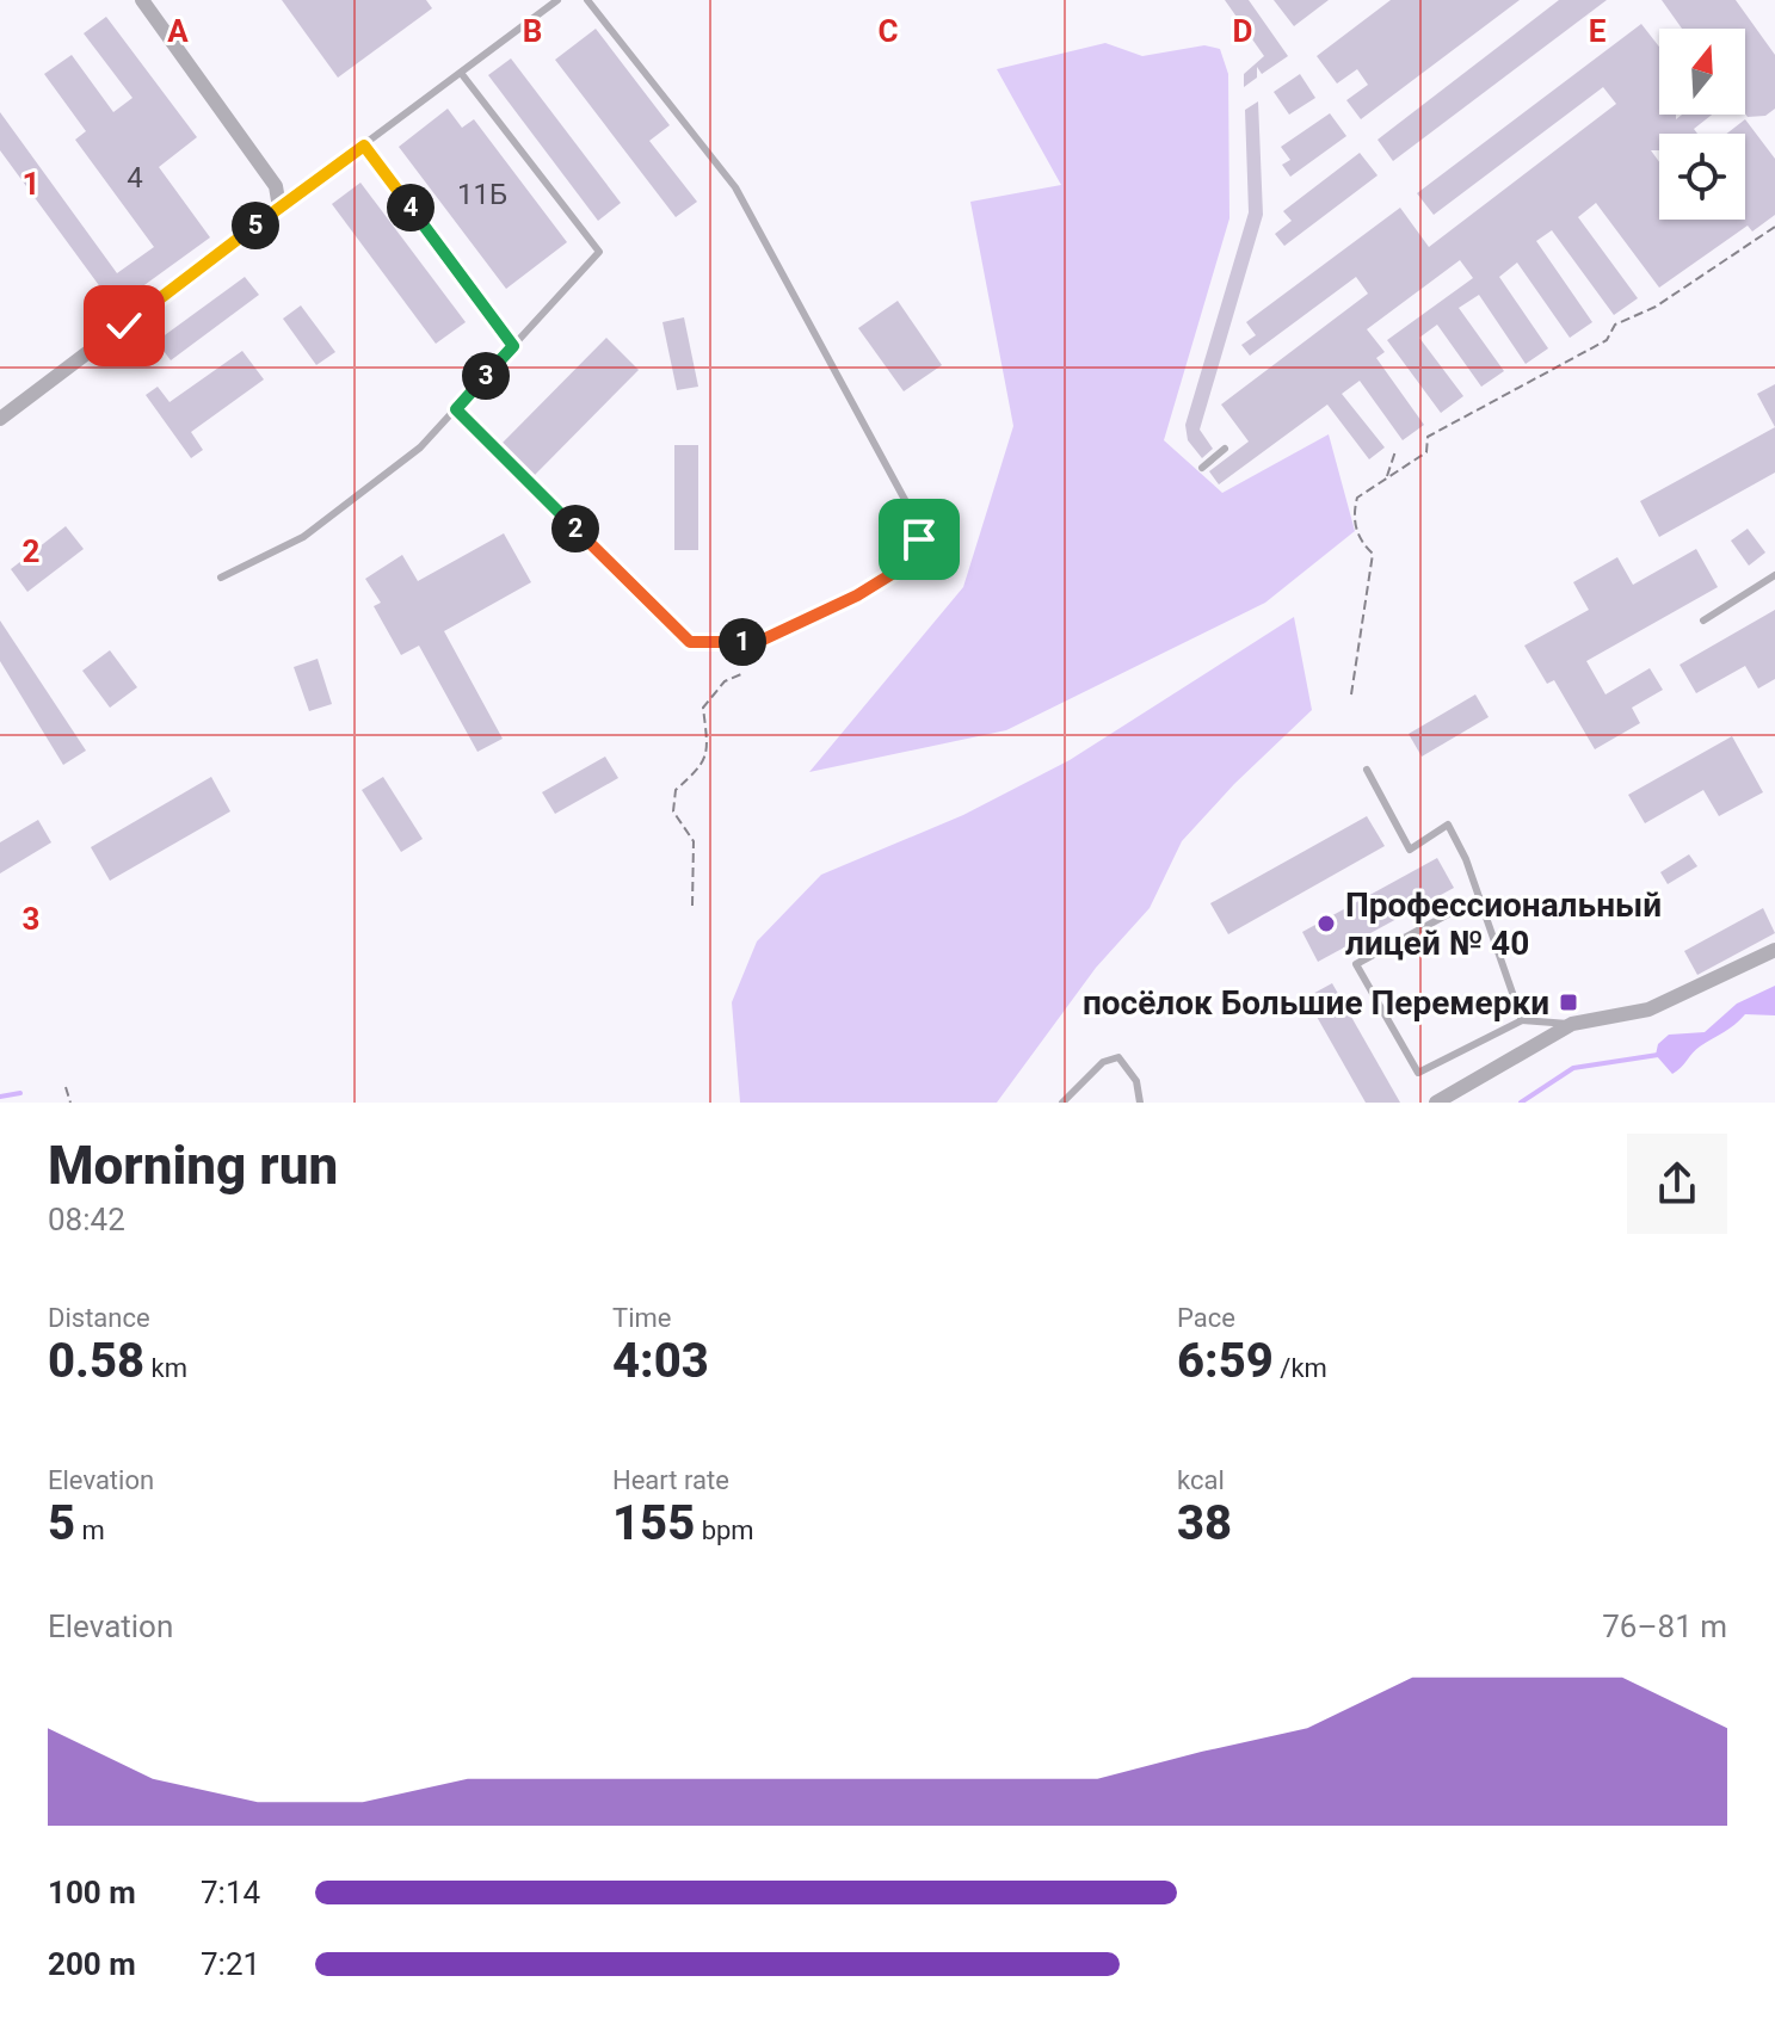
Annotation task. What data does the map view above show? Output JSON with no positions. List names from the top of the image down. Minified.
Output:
{"places":{"other":["Профессиональный лицей № 40"],"transit":["посёлок Большие Перемерки"]},"house_numbers":["4","11Б"],"north":"top","page":{"pins":["4","5","3","2","1"],"heading":["Morning run","08:42"],"stats":[["Distance","0.58 km"],["Time","4:03"],["Pace","6:59 /km"],["Elevation","5 m"],["Heart rate","155 bpm"],["kcal","38"]],"chart":["Elevation","76–81 m"],"list":[{"name":"100 m","note":"7:14"},{"name":"200 m","note":"7:21"}]},"grid":{"columns":["A","B","C","D","E"],"rows":["1","2","3"]}}
